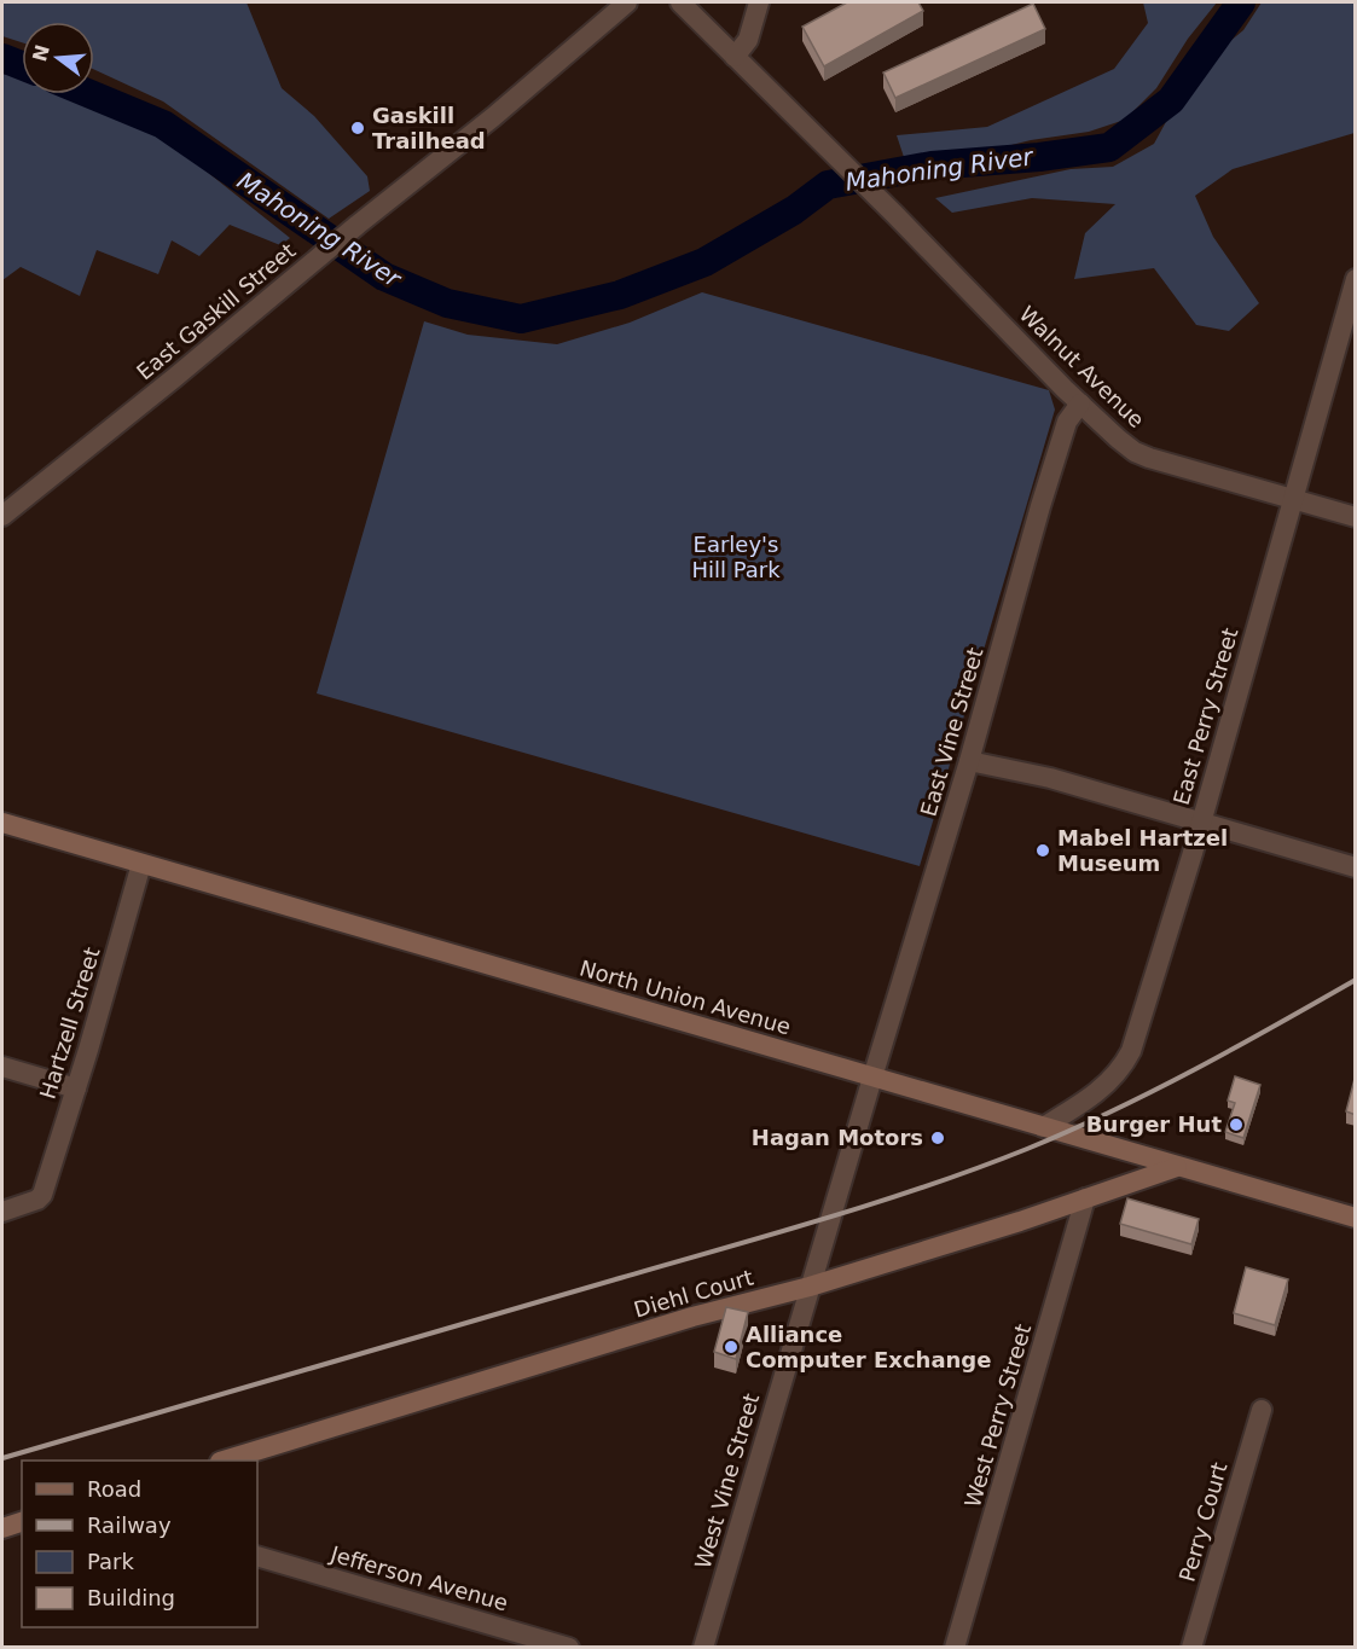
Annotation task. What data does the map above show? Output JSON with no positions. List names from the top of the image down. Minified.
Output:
{"streets":{"main road":["North Union Avenue","Diehl Court"],"street":["East Gaskill Street","Walnut Avenue","East Perry Street","East Vine Street","Hartzell Street","West Perry Street","West Vine Street","Perry Court","Jefferson Avenue"]},"crossings":[["Walnut Avenue","East Perry Street"],["Walnut Avenue","East Vine Street"],["East Perry Street","North Union Avenue"],["East Vine Street","North Union Avenue"],["East Vine Street","West Vine Street"],["North Union Avenue","Hartzell Street"],["North Union Avenue","Diehl Court"],["North Union Avenue","West Vine Street"],["Diehl Court","West Perry Street"],["Diehl Court","West Vine Street"]],"water":["Mahoning River"],"parks":["Earley's Hill Park"],"places":["Gaskill Trailhead","Mabel Hartzel Museum","Burger Hut","Hagan Motors","Alliance Computer Exchange"],"legend":["Road","Railway","Park","Building"],"north":"left"}
